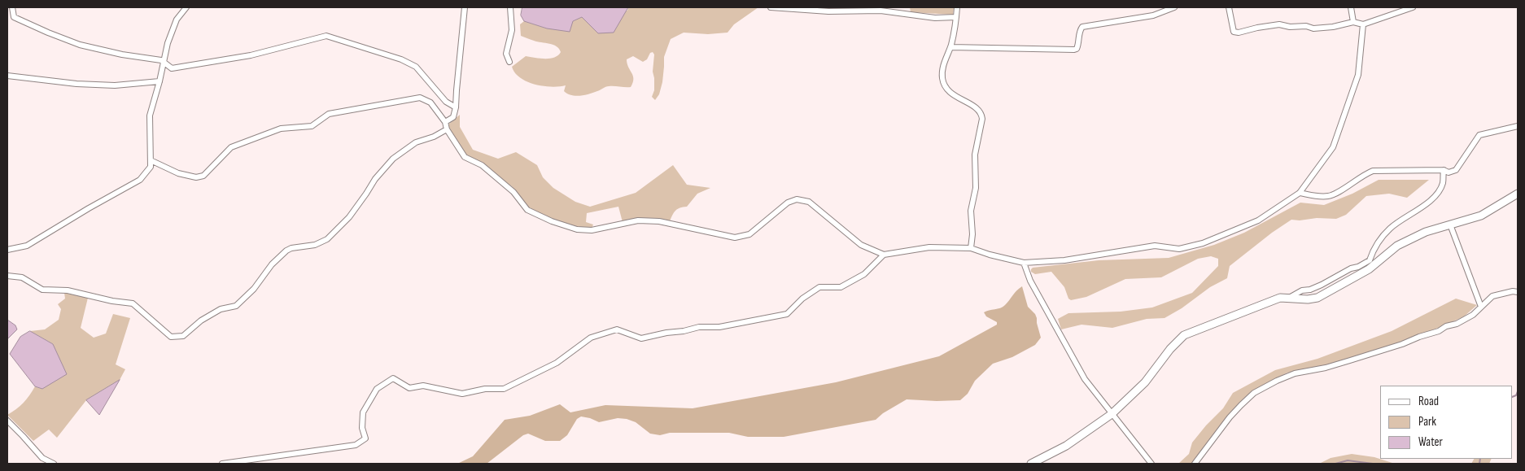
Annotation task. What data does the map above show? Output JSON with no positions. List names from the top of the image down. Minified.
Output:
{"legend":["Road","Park","Water"]}
